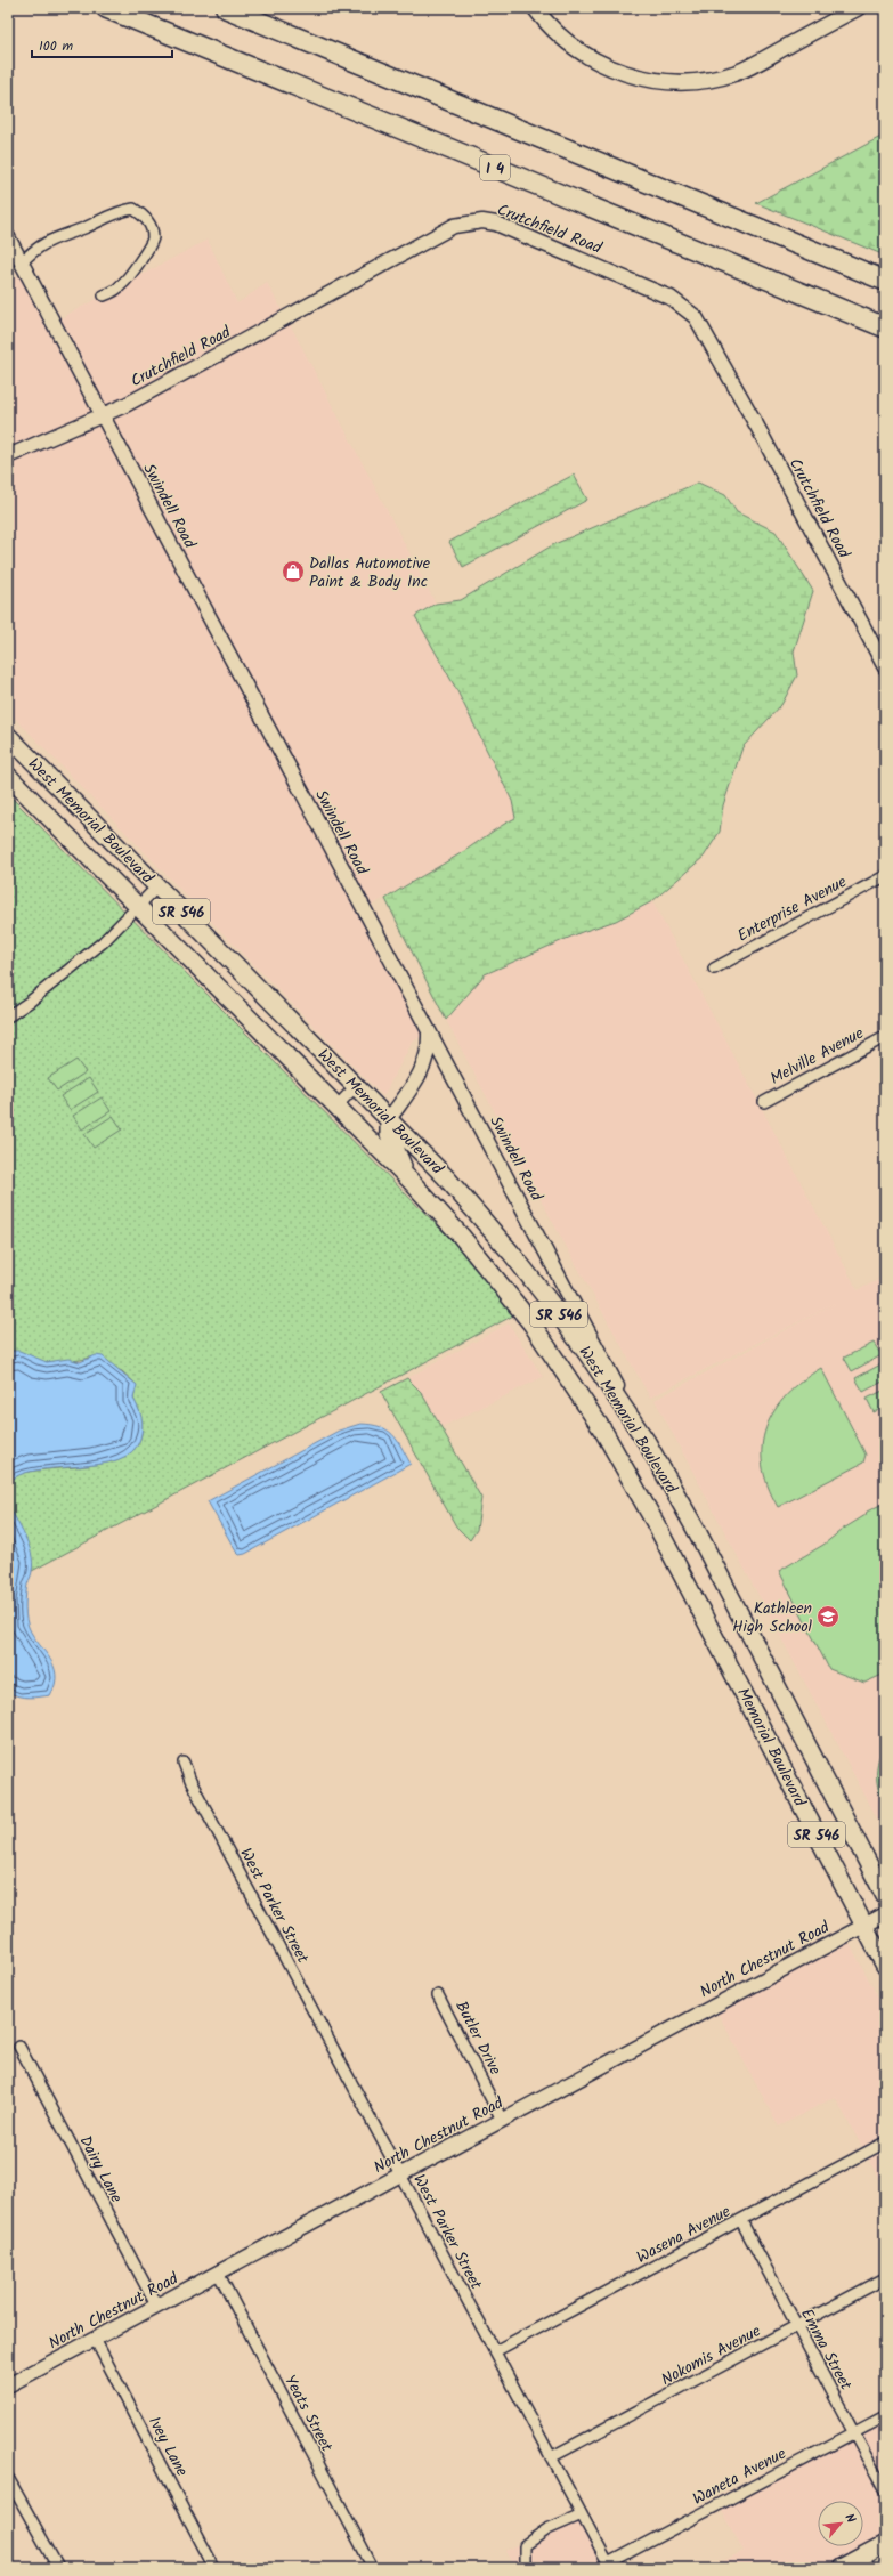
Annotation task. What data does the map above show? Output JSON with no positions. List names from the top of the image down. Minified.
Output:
{"streets":{"highway":["I 4"],"main road":["West Memorial Boulevard","SR 546","Memorial Boulevard"],"street":["Crutchfield Road","Swindell Road","Enterprise Avenue","Melville Avenue","West Parker Street","North Chestnut Road","Butler Drive","Dairy Lane","Wasena Avenue","Emma Street","Nokomis Avenue","Yeats Street","Ivey Lane","Waneta Avenue"]},"crossings":[["Crutchfield Road","Swindell Road"],["Swindell Road","West Memorial Boulevard"],["West Memorial Boulevard","Memorial Boulevard"],["Memorial Boulevard","North Chestnut Road"],["West Parker Street","North Chestnut Road"],["West Parker Street","Wasena Avenue"],["West Parker Street","Nokomis Avenue"],["West Parker Street","Waneta Avenue"],["North Chestnut Road","Butler Drive"],["North Chestnut Road","Dairy Lane"],["North Chestnut Road","Yeats Street"],["North Chestnut Road","Ivey Lane"],["Wasena Avenue","Emma Street"],["Emma Street","Nokomis Avenue"],["Emma Street","Waneta Avenue"]],"places":{"shop":["Dallas Automotive Paint & Body Inc"],"school or university":["Kathleen High School"]},"scale_bar":"100 m","north":"top right"}
